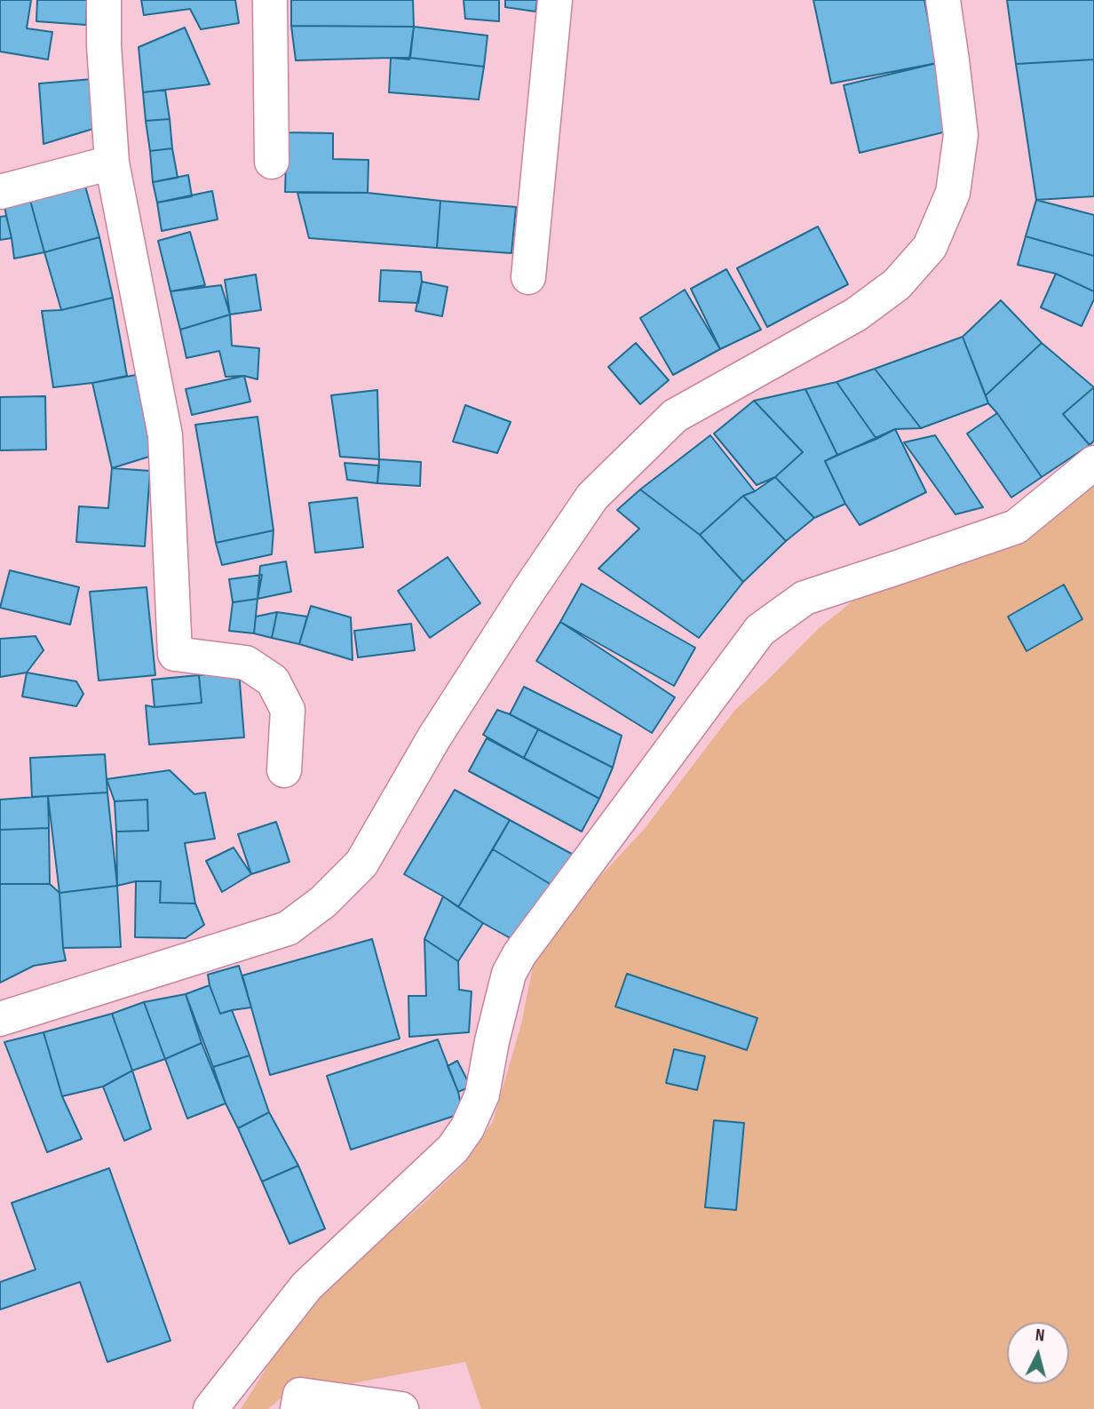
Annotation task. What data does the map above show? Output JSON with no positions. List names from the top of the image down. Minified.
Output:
{"north":"top"}
